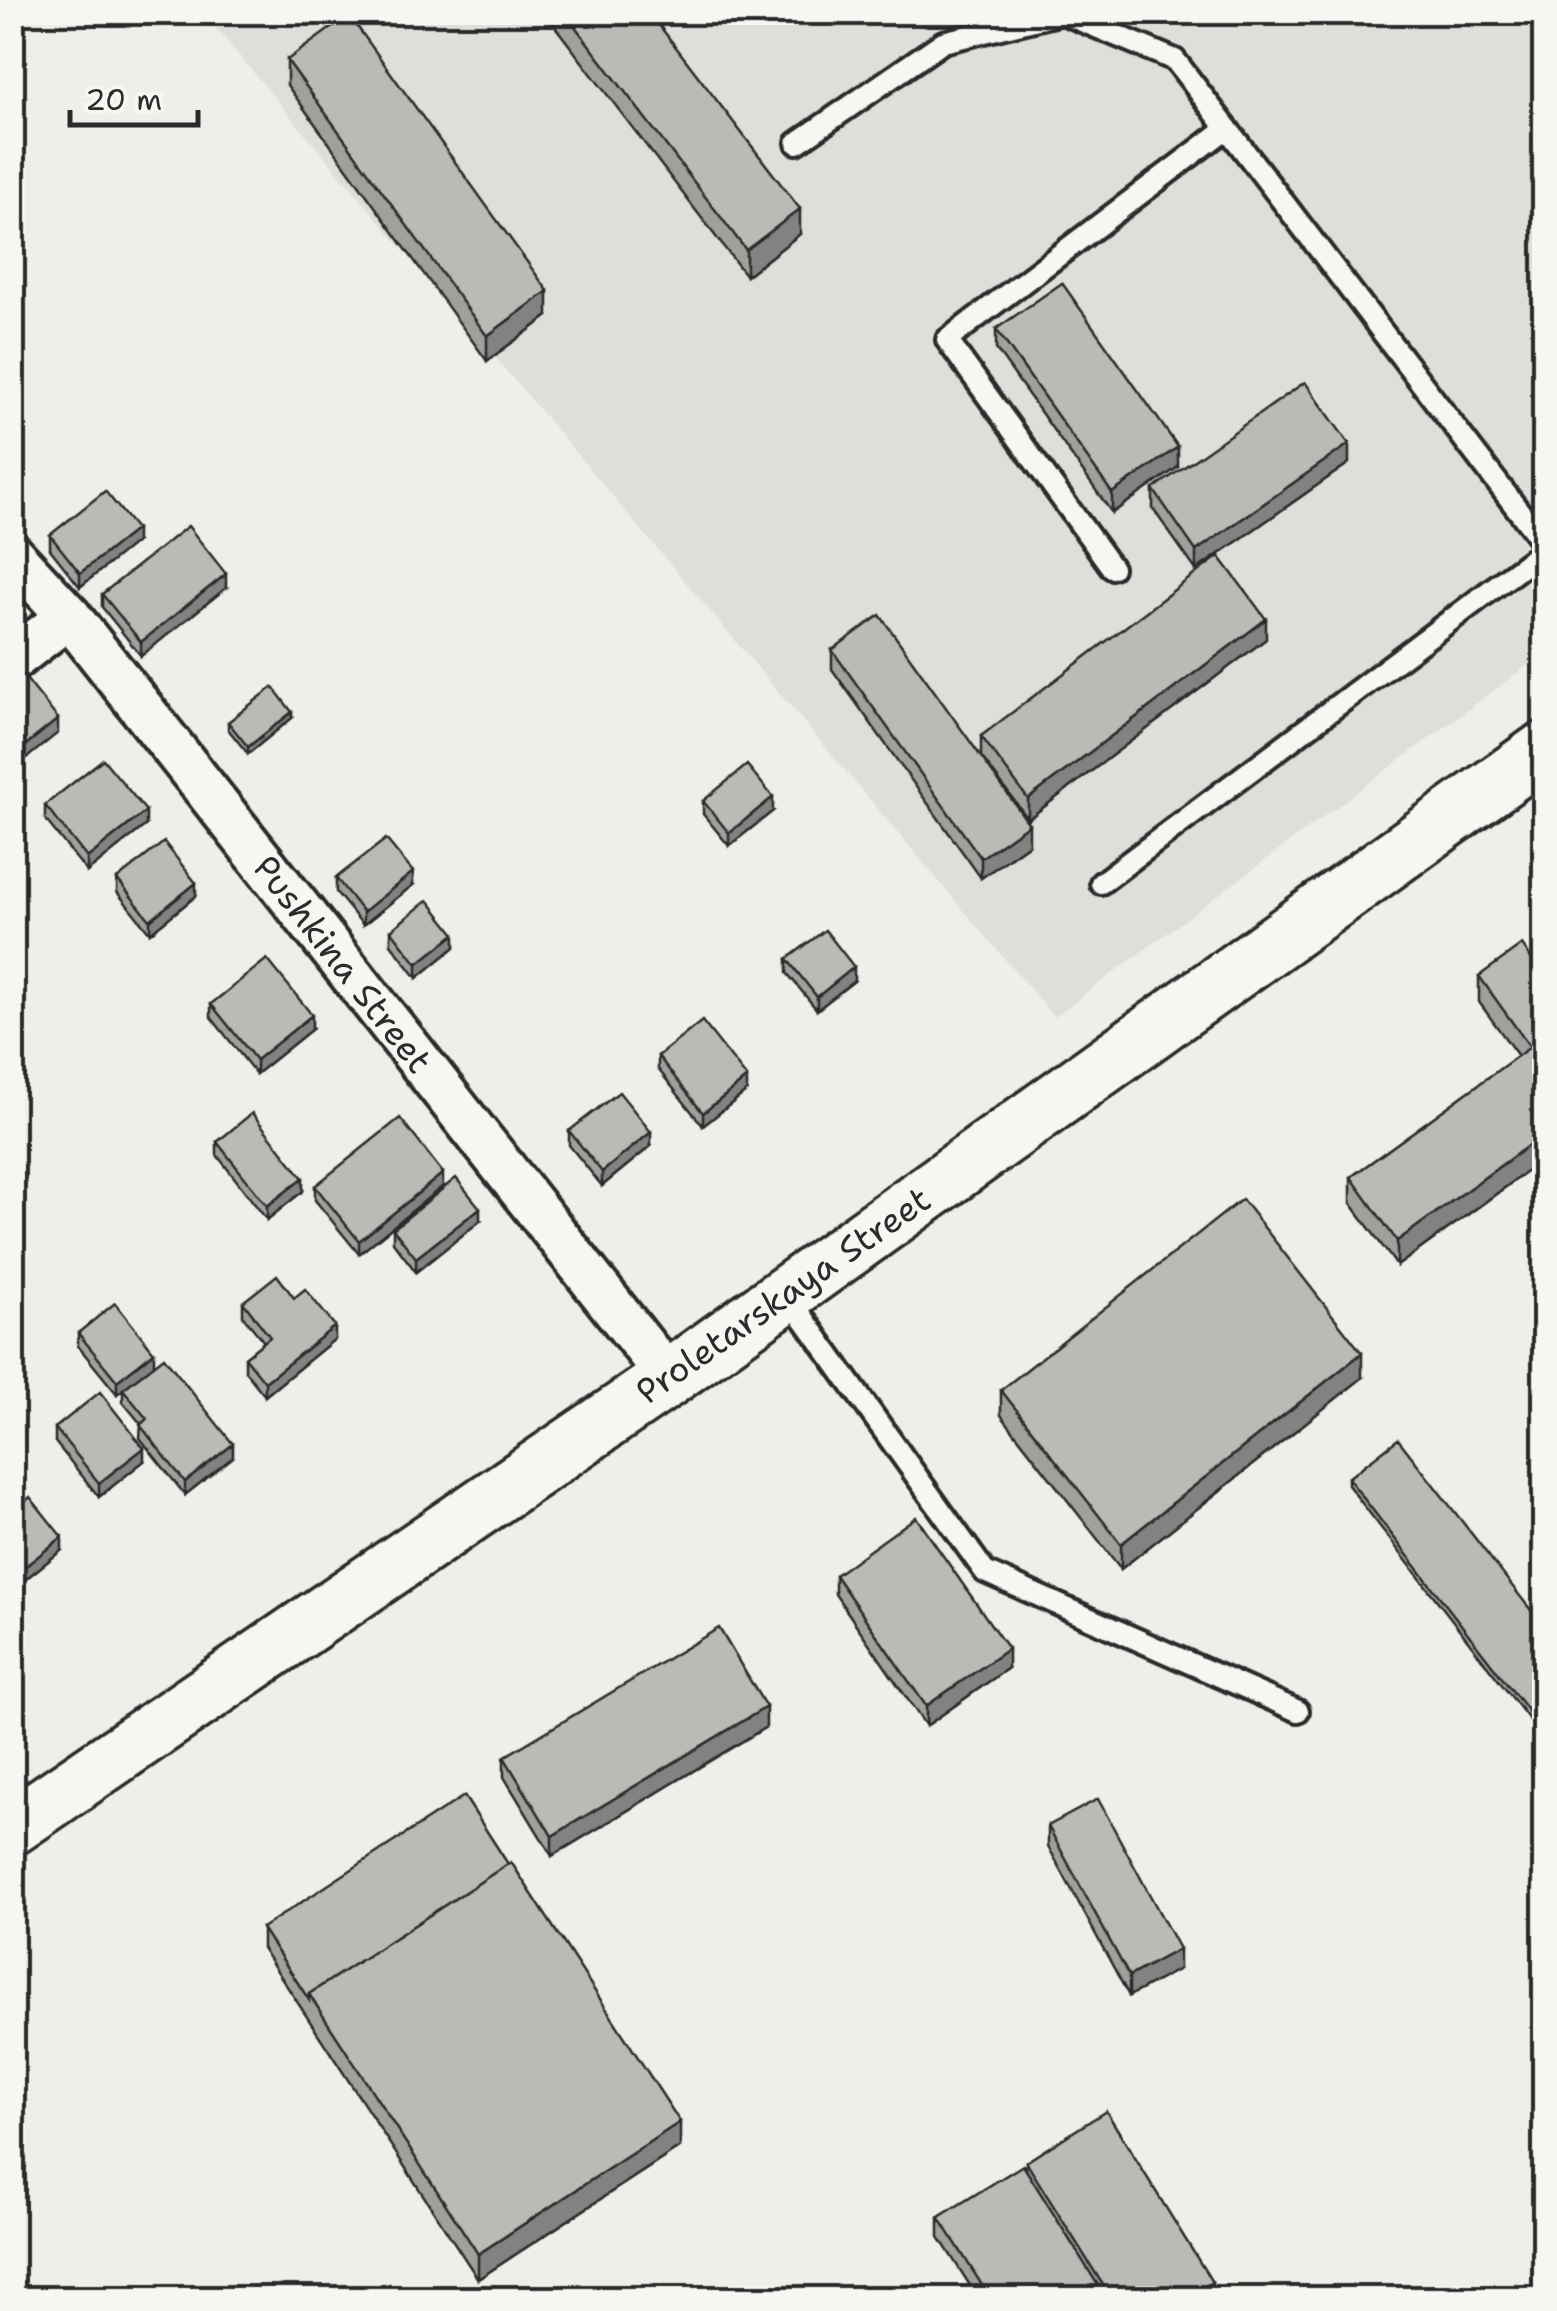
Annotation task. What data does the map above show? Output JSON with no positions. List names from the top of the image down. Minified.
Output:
{"streets":{"street":["Pushkina Street","Proletarskaya Street"]},"crossings":[["Pushkina Street","Proletarskaya Street"]],"scale_bar":"20 m"}
